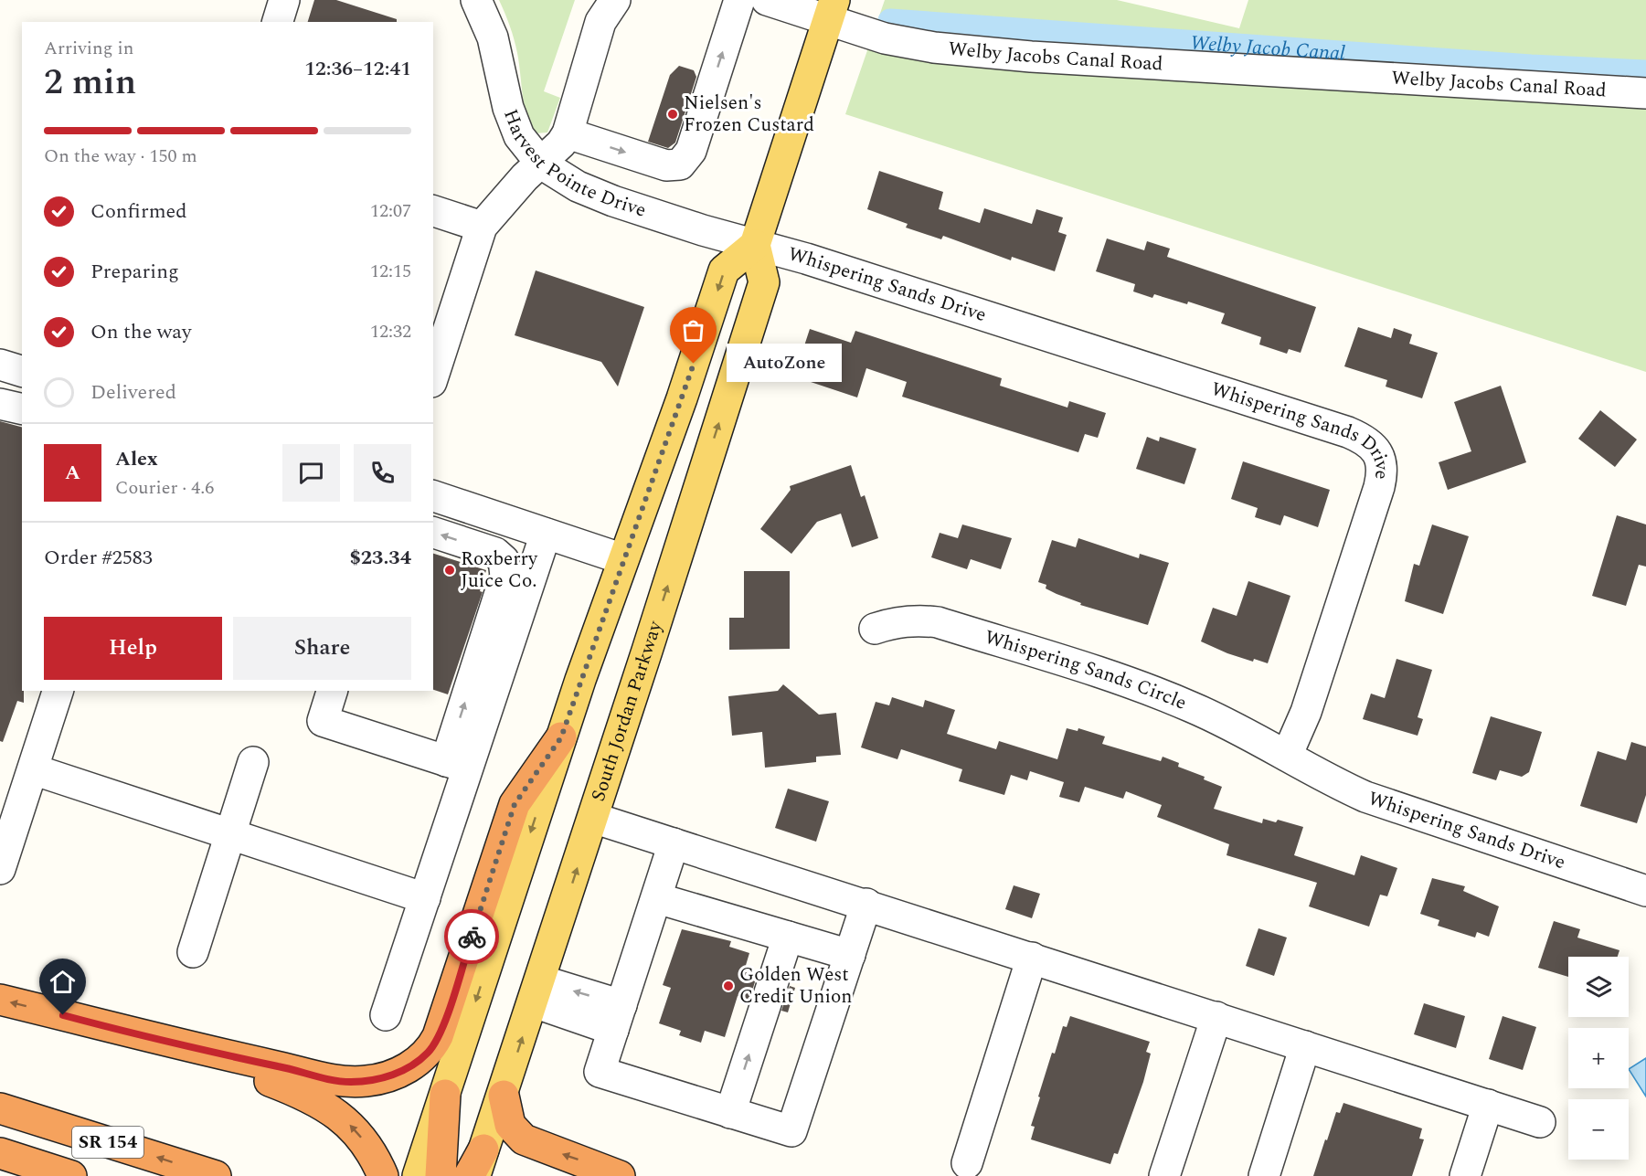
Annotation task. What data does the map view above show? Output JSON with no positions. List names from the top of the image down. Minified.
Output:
{"streets":{"highway":["SR 154"],"main road":["South Jordan Parkway"],"street":["Welby Jacobs Canal Road","Harvest Pointe Drive","Whispering Sands Drive","Whispering Sands Circle"]},"crossings":[["Harvest Pointe Drive","Whispering Sands Drive"],["Harvest Pointe Drive","South Jordan Parkway"],["Whispering Sands Drive","Whispering Sands Circle"],["Whispering Sands Drive","South Jordan Parkway"]],"water":["Welby Jacob Canal"],"places":["Nielsen's Frozen Custard","AutoZone","Roxberry Juice Co.","Golden West Credit Union"],"page":{"heading":["2 min","Arriving in","12:36–12:41"],"panel":["Alex","Courier · 4.6","Order #2583","$23.34"],"bar":"On the way · 150 m","list":[["Confirmed","12:07"],["Preparing","12:15"],["On the way","12:32"],"Delivered"],"bubble":"AutoZone","round":"A","buttons":["Help","Share"],"map_buttons":["+","−"]}}
